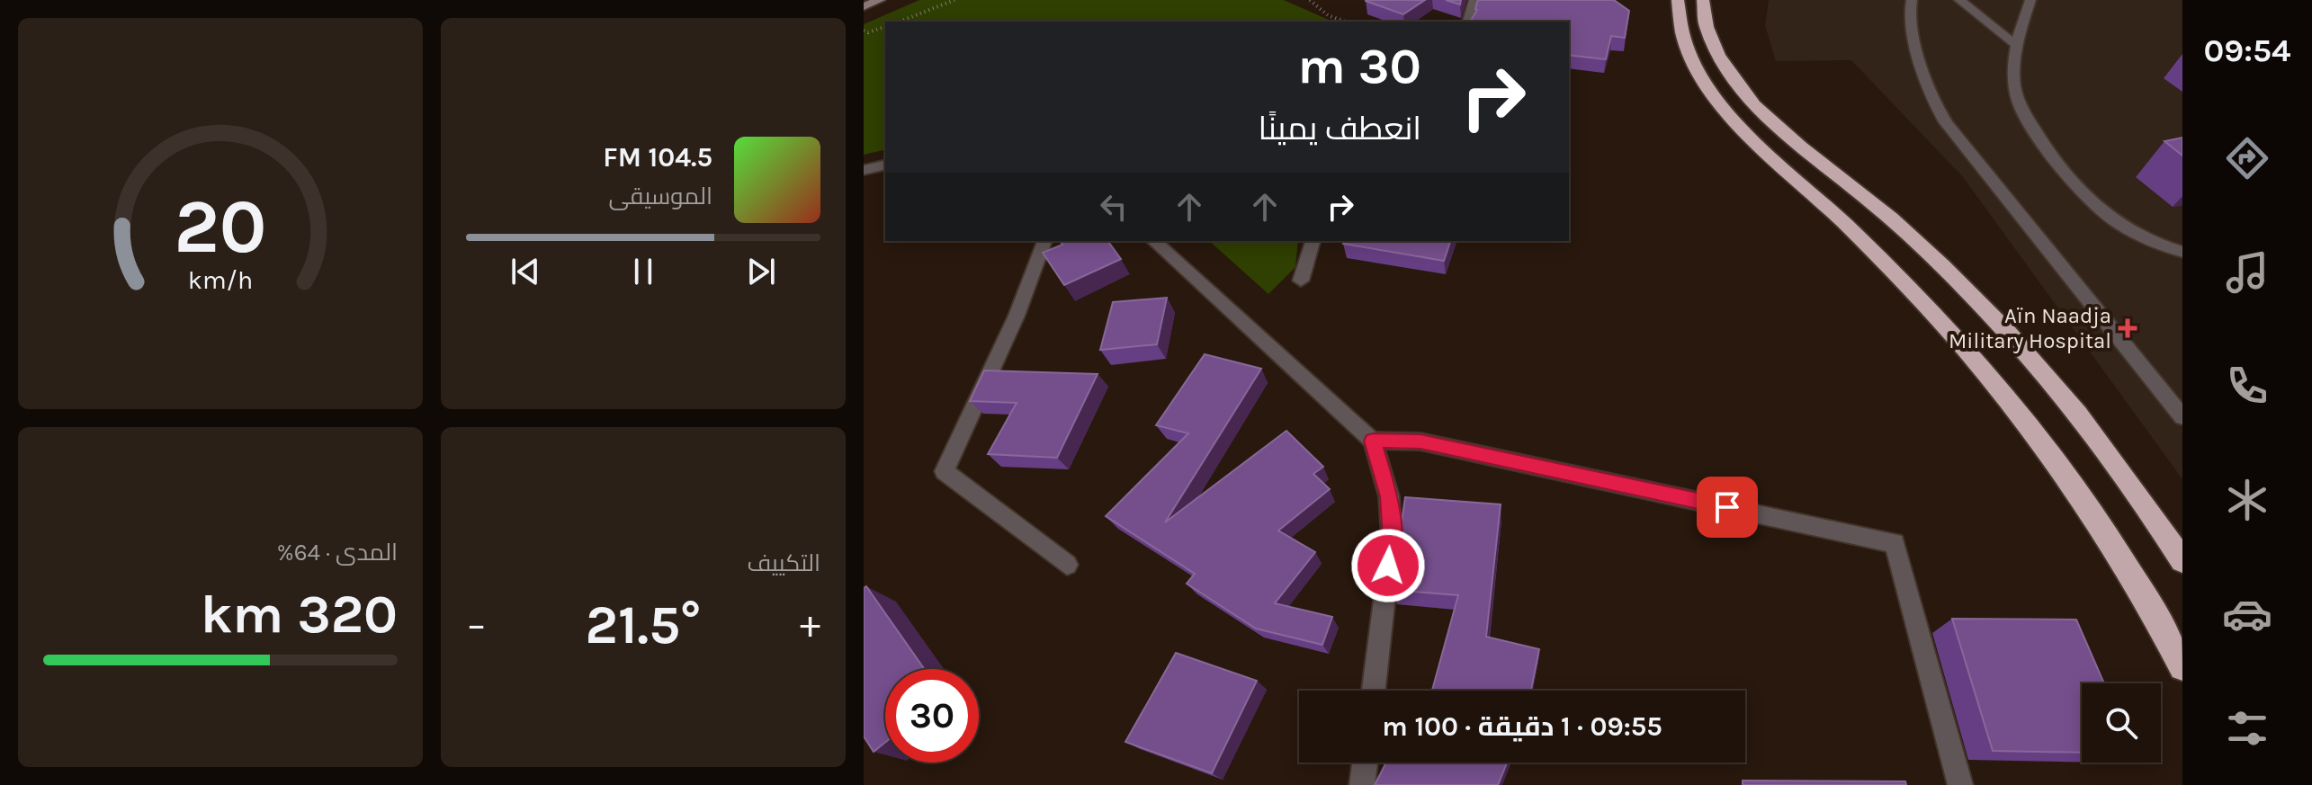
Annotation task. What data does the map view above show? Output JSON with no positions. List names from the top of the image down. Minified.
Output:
{"places":{"health":["Aïn Naadja Military Hospital"]},"page":{"tabs":"09:54","turn":["30 m","انعطف يمينًا"],"song":["104.5 FM","الموسيقى"],"tile":["التكييف",["المدى · 64%","320 km"]],"heat":["−","21.5°","+"],"limit":"30","trip":"09:55 · 1 دقيقة · 100 m","gauge":["20","km/h"]}}
